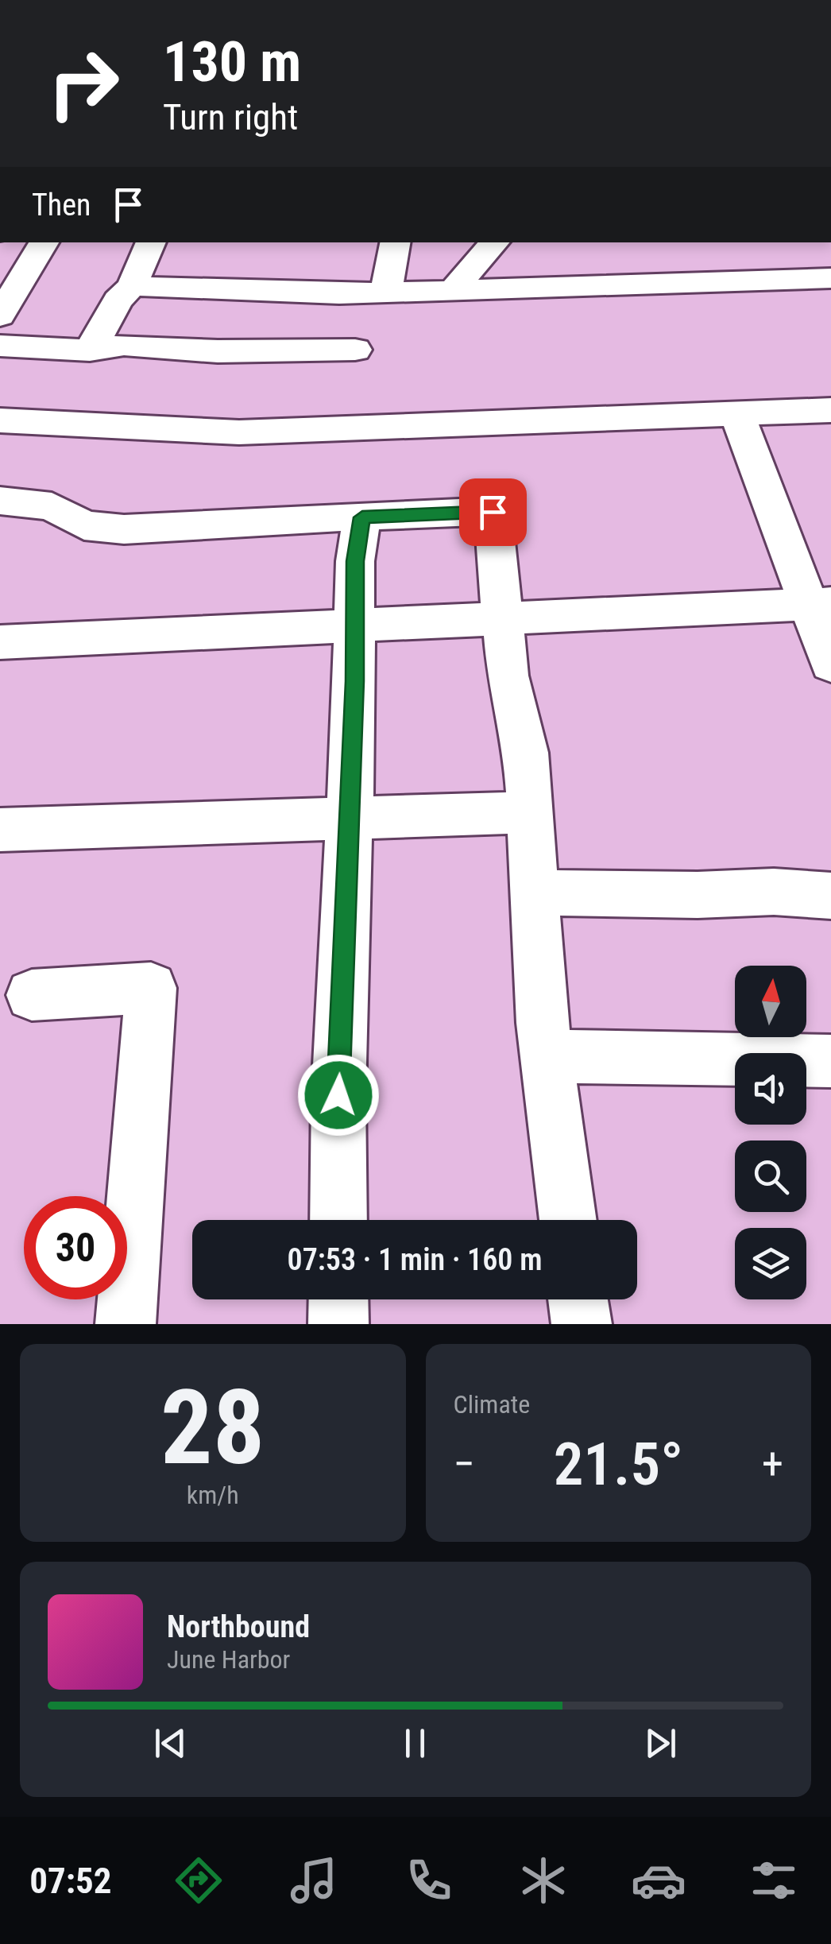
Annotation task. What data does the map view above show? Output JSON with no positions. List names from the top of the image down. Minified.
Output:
{"north":"top","page":{"turn":["130 m","Turn right"],"then":"Then","limit":"30","trip":"07:53 · 1 min · 160 m","tile":[["28","km/h"],"Climate"],"heat":["−","21.5°","+"],"song":["Northbound","June Harbor"],"tabs":"07:52"}}
